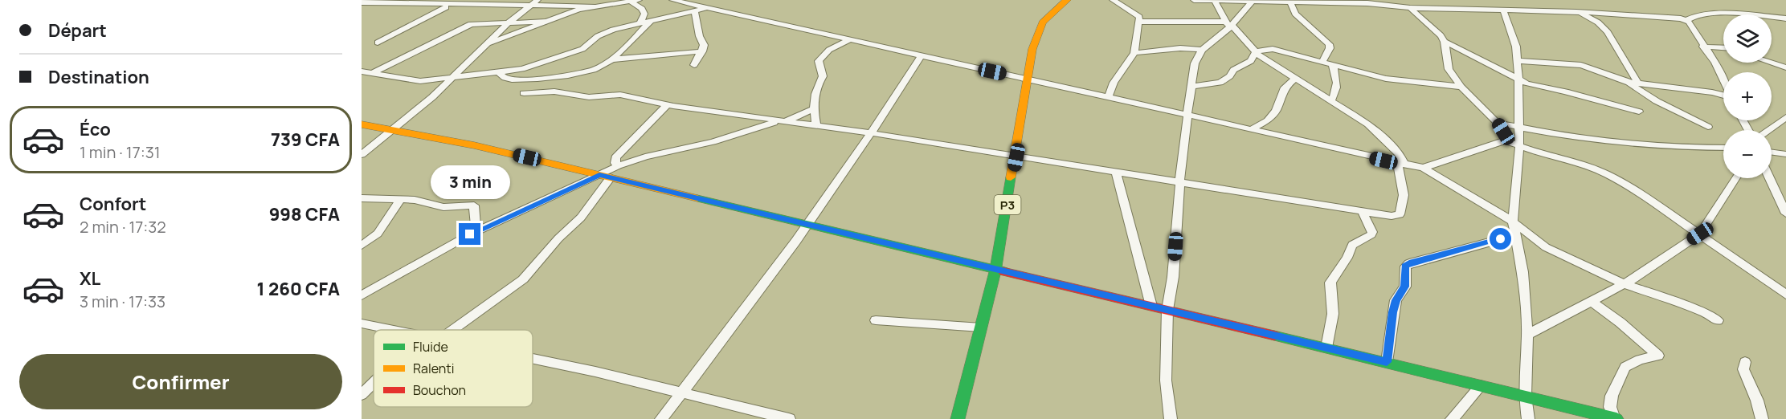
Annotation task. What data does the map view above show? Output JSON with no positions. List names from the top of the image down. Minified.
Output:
{"streets":{"street":["P3"]},"legend":["Fluide","Ralenti","Bouchon"],"page":{"banner":["Départ","Destination"],"map_buttons":["+","−"],"list":[{"name":"Éco","note":"1 min · 17:31","value":"739 CFA"},{"name":"Confort","note":"2 min · 17:32","value":"998 CFA"},{"name":"XL","note":"3 min · 17:33","value":"1 260 CFA"}],"bubble":"3 min","buttons":"Confirmer"}}
